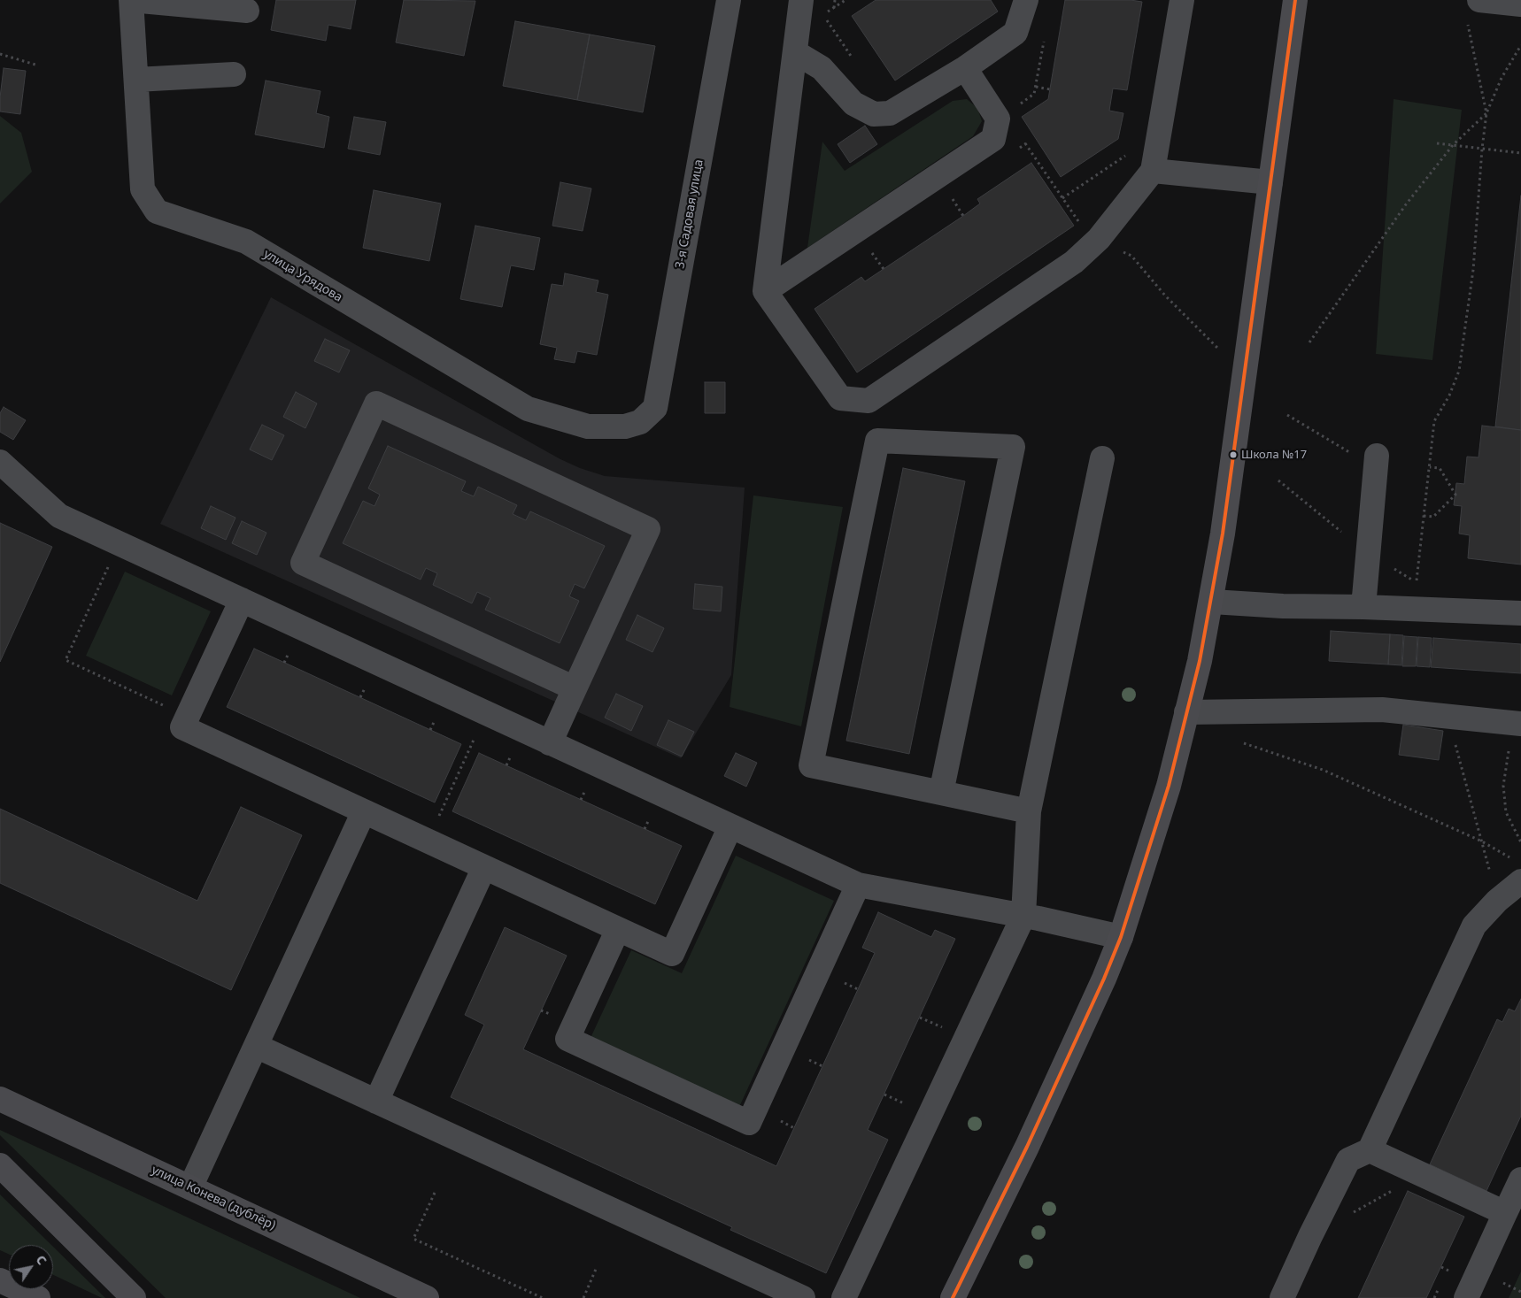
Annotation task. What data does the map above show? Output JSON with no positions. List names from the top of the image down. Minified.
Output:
{"streets":{"main road":["улица Конева (дублёр)"],"street":["3-я Садовая улица","улица Урядова"]},"crossings":[["3-я Садовая улица","улица Урядова"]],"places":["Школа №17"],"north":"top right"}
